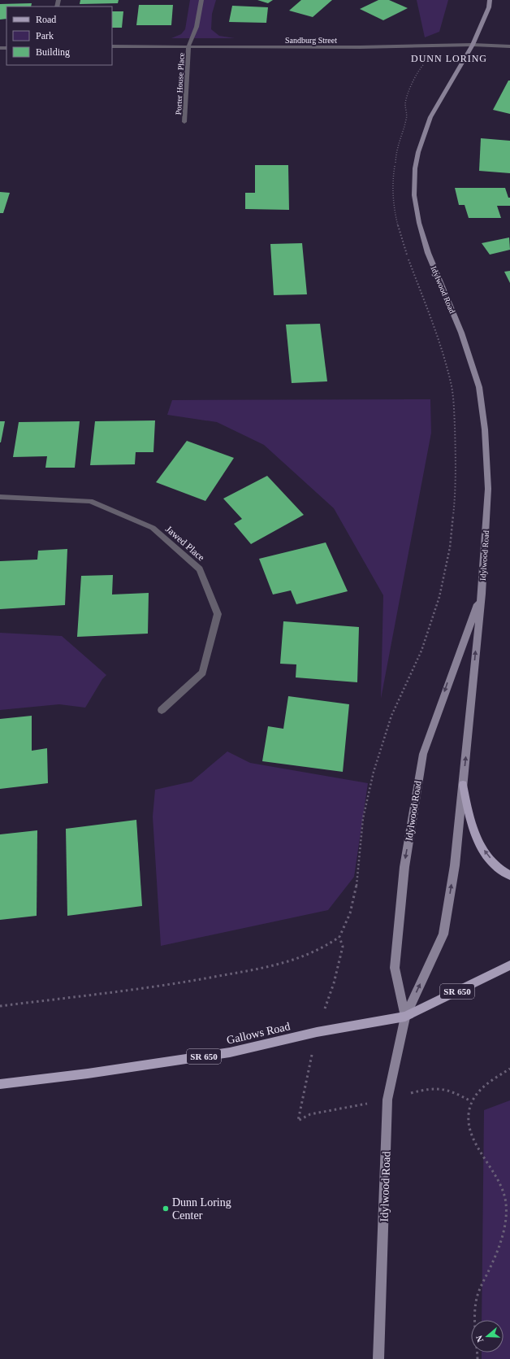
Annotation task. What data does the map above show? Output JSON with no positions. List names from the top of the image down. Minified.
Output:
{"streets":{"main road":["Idylwood Road","SR 650","Gallows Road"],"street":["Sandburg Street","Porter House Place","Jawed Place"]},"crossings":[["Sandburg Street","Porter House Place"],["Sandburg Street","Idylwood Road"],["Idylwood Road","Gallows Road"]],"districts":["DUNN LORING"],"places":["Dunn Loring Center"],"legend":["Road","Park","Building"],"north":"left"}
